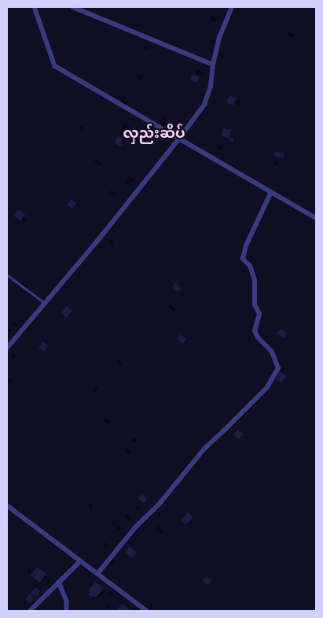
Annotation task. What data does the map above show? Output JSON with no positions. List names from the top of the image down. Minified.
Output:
{"districts":["လှည်းဆိပ်"]}
